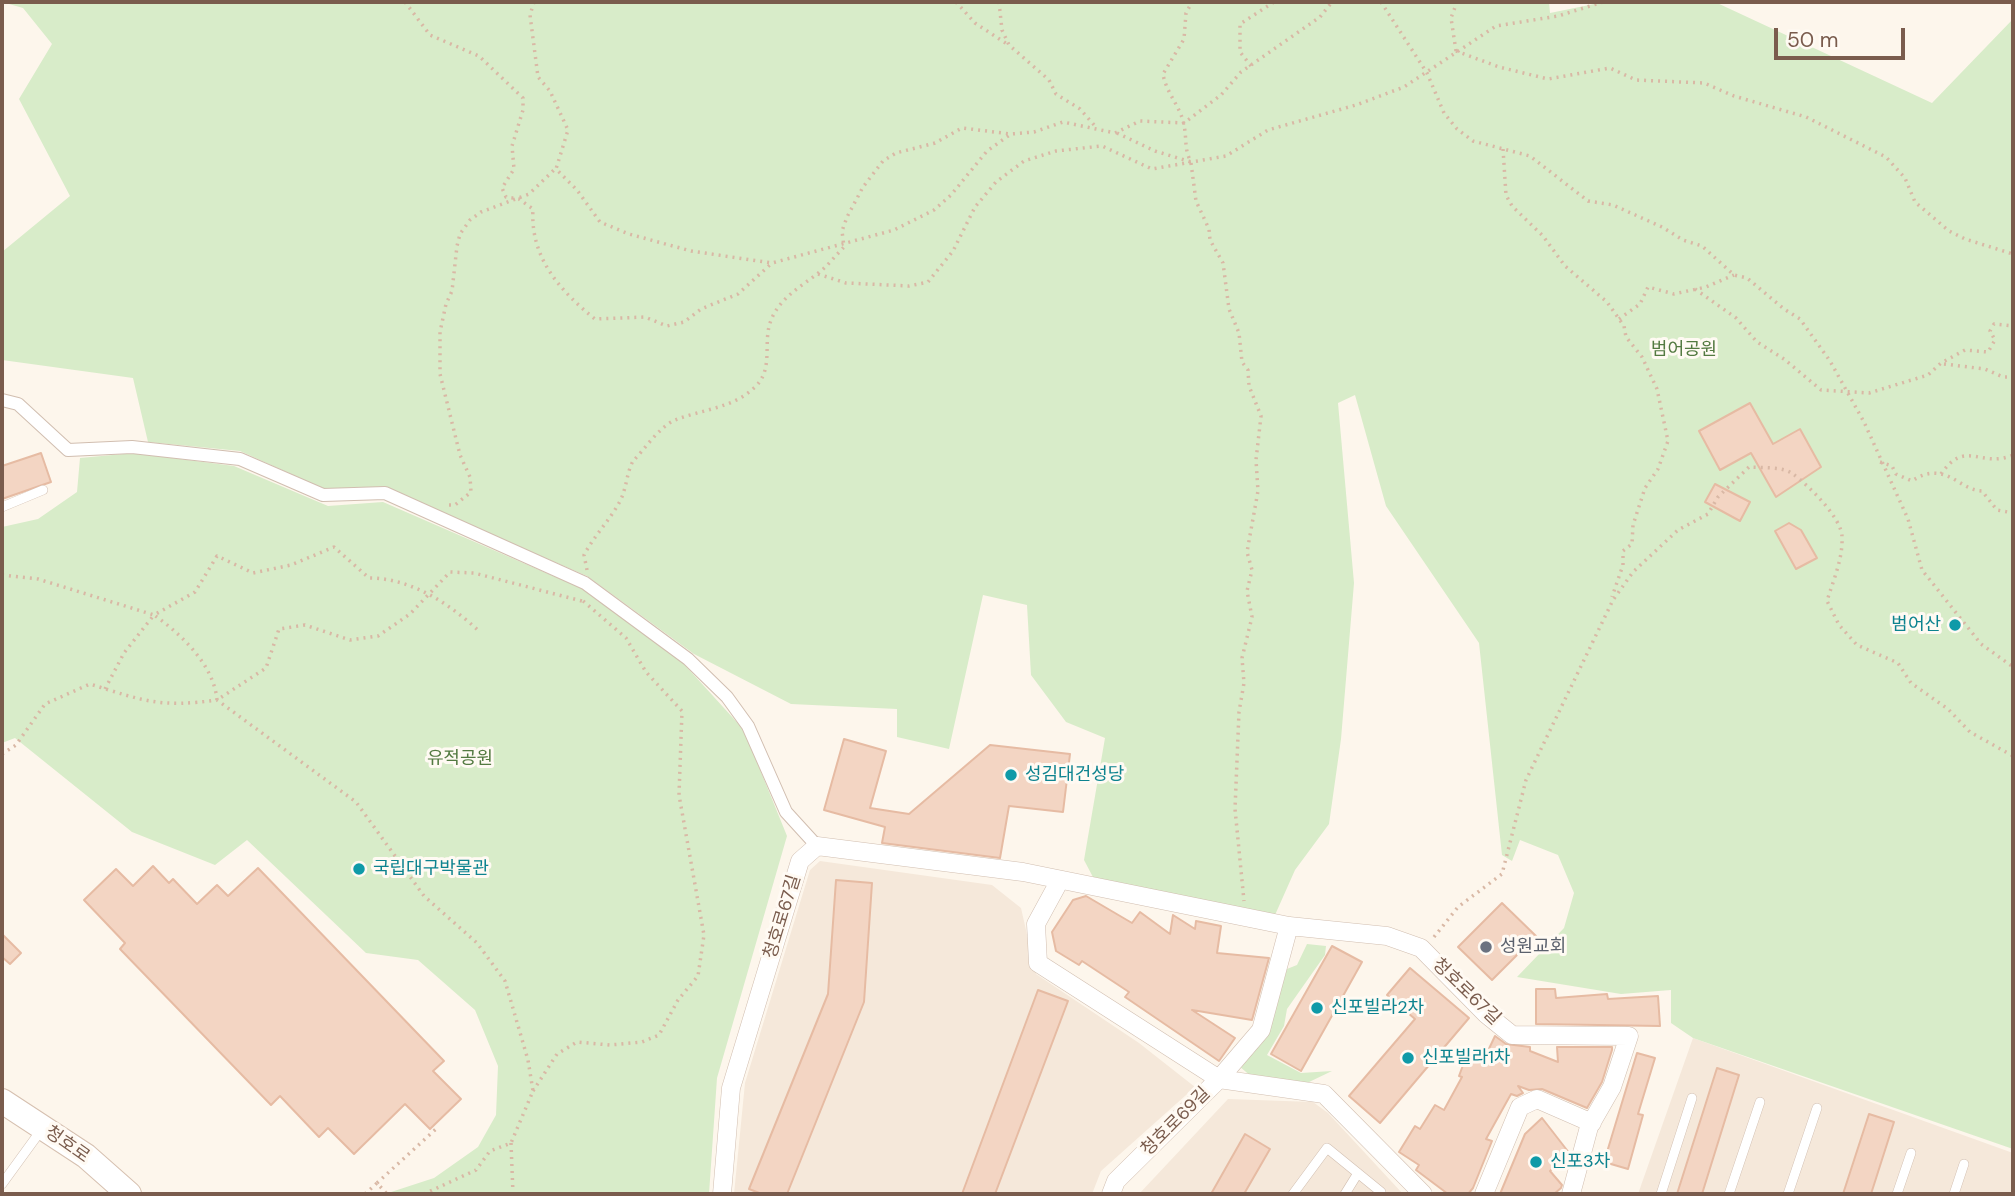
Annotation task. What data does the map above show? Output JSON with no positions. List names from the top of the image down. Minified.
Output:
{"streets":{"main road":["청호로"],"street":["청호로67길","청호로69길"]},"parks":["범어공원","유적공원"],"places":["범어산","성김대건성당","국립대구박물관","성원교회","신포빌라2차","신포빌라1차","신포3차"],"scale_bar":"50 m"}
